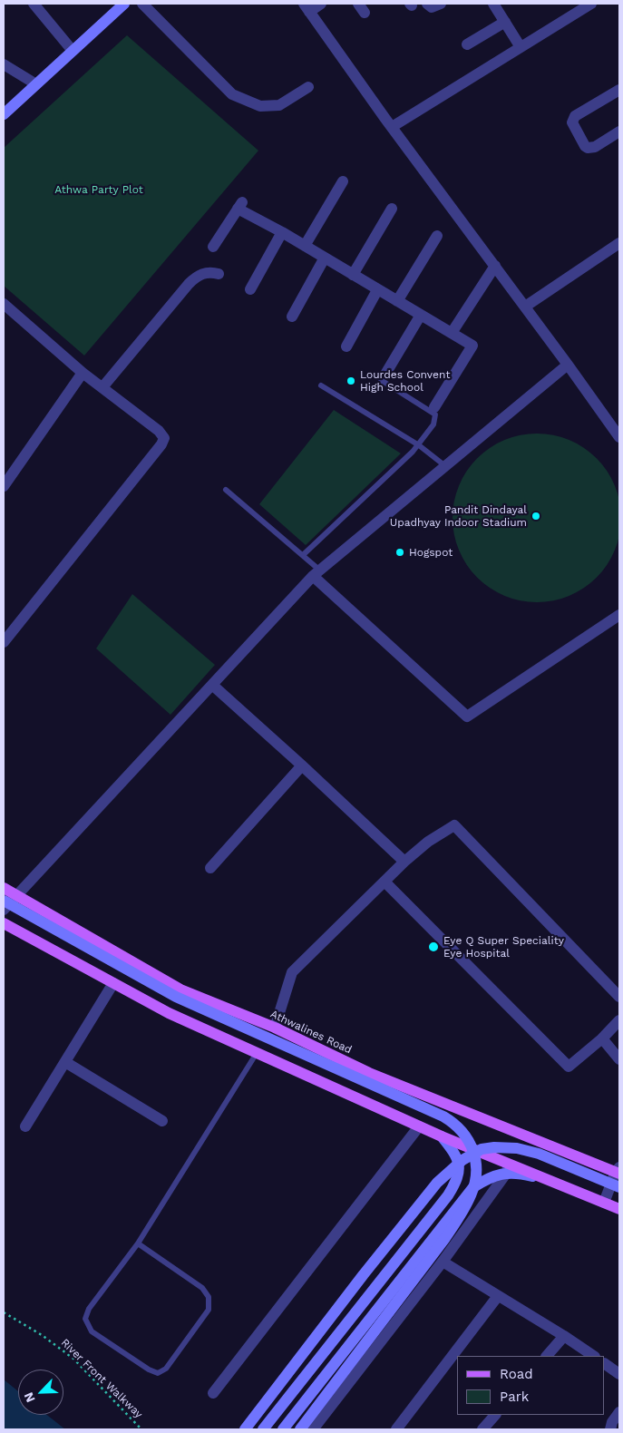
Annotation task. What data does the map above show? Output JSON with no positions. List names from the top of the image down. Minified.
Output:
{"streets":{"main road":["Athwalines Road"],"path":["River Front Walkway"]},"parks":["Athwa Party Plot"],"places":["Lourdes Convent High School","Pandit Dindayal Upadhyay Indoor Stadium","Hogspot","Eye Q Super Speciality Eye Hospital"],"legend":["Road","Park"],"north":"bottom left"}
